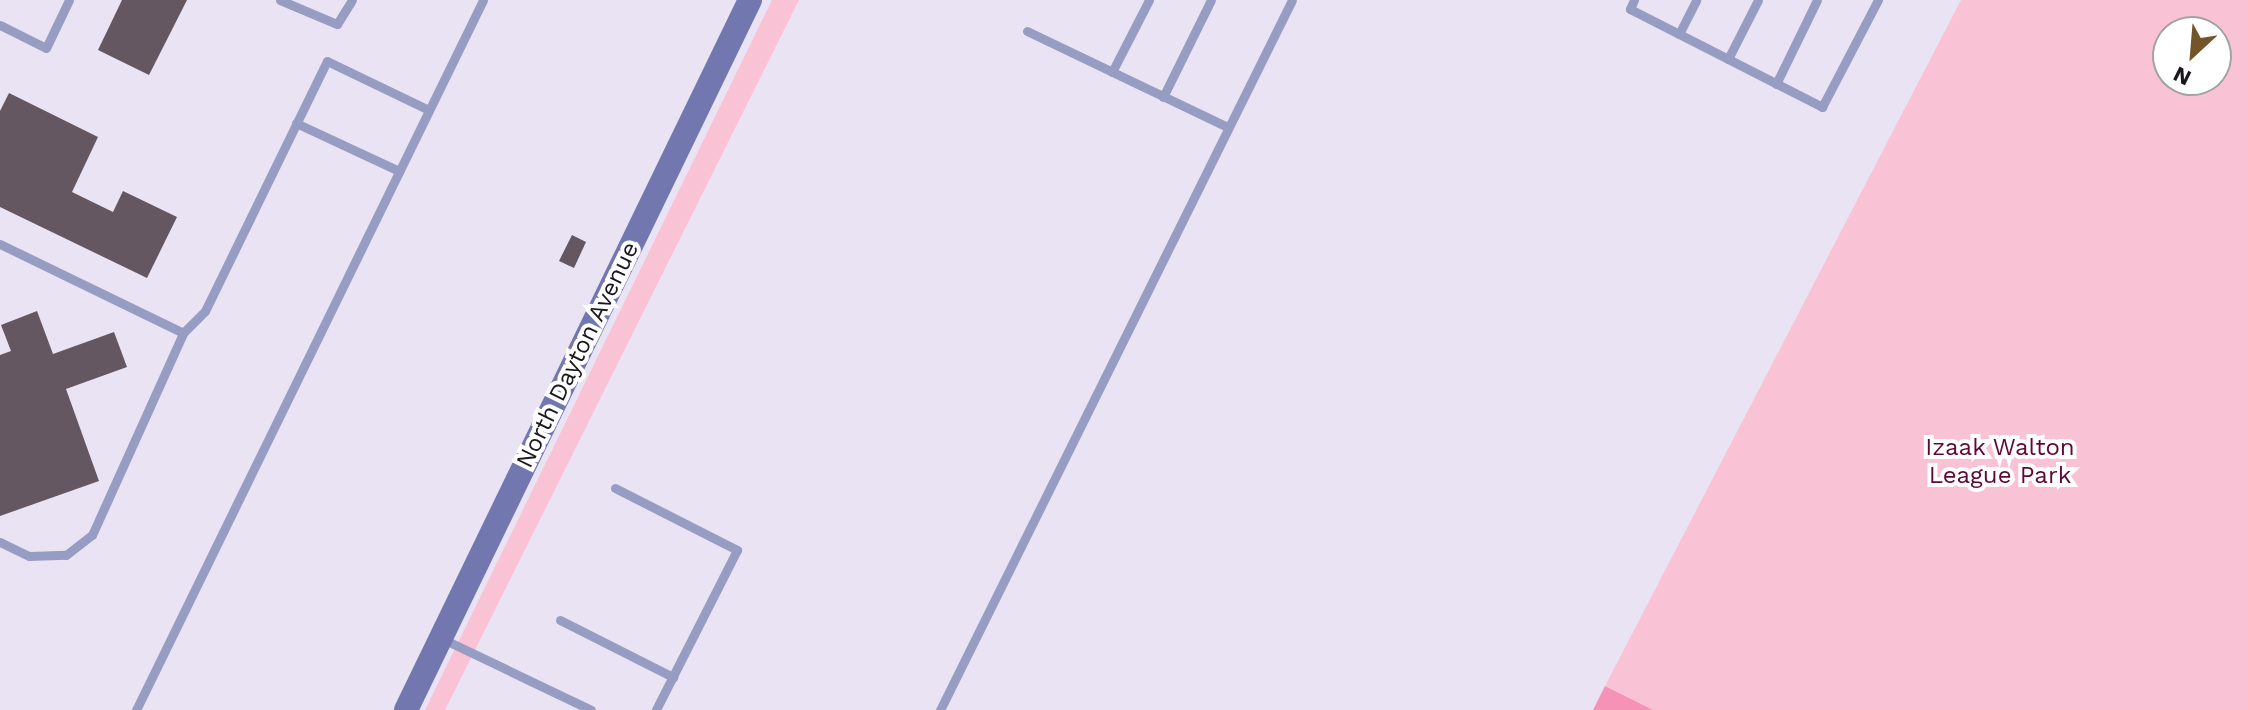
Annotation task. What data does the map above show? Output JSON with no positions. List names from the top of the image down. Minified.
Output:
{"streets":{"main road":["North Dayton Avenue"]},"parks":["Izaak Walton League Park"],"north":"bottom left"}
